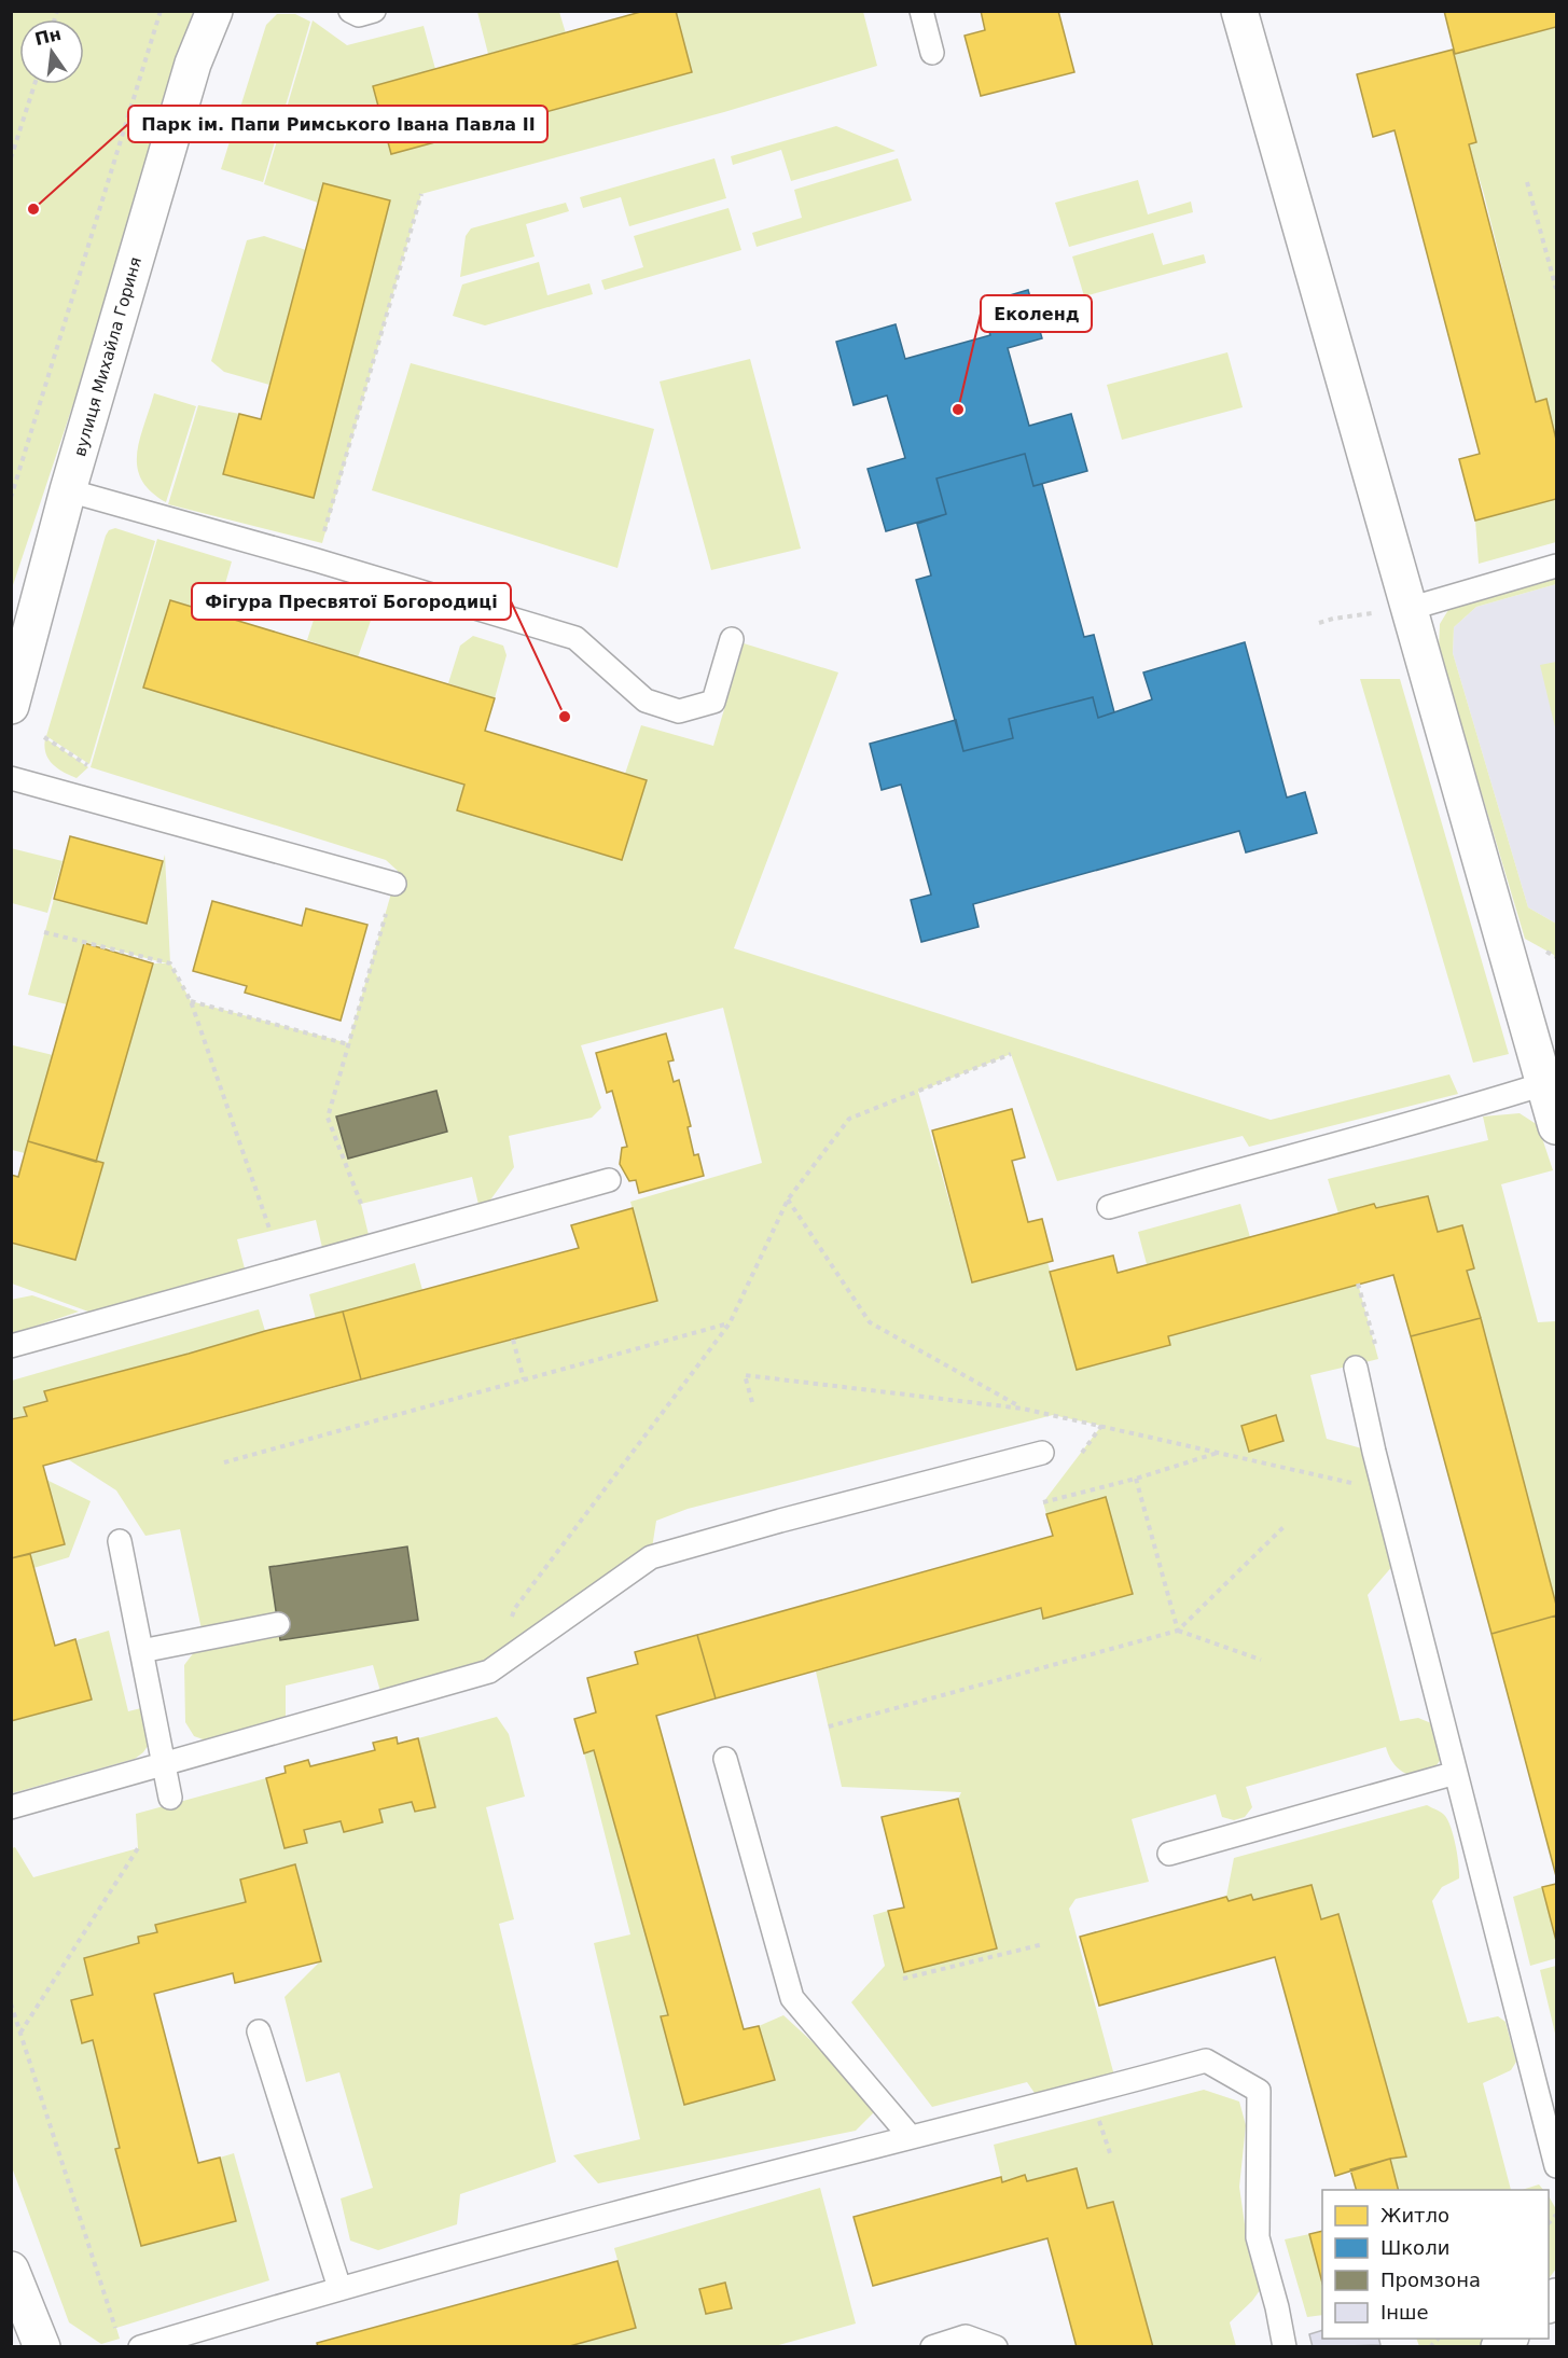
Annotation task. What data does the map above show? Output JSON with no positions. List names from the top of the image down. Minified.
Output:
{"streets":{"street":["вулиця Михайла Гориня"]},"places":["Парк ім. Папи Римського Івана Павла ІІ","Еколенд","Фігура Пресвятої Богородиці"],"legend":["Житло","Школи","Промзона","Інше"],"north":"top"}
